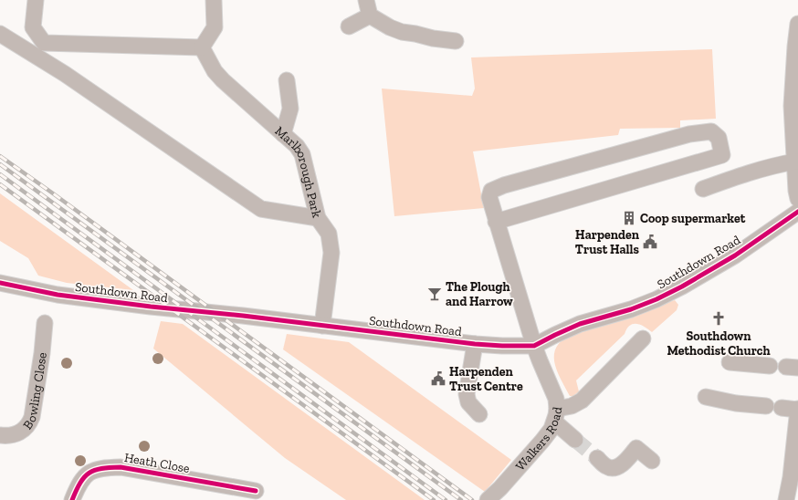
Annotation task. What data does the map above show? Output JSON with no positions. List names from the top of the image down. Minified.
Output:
{"streets":{"street":["Marlborough Park","Southdown Road","Bowling Close","Walkers Road","Heath Close"]},"crossings":[["Marlborough Park","Southdown Road"],["Southdown Road","Walkers Road"]],"places":{"building":["Coop supermarket"],"public building":["Harpenden Trust Halls","Harpenden Trust Centre"],"bar":["The Plough and Harrow"],"church":["Southdown Methodist Church"]}}
